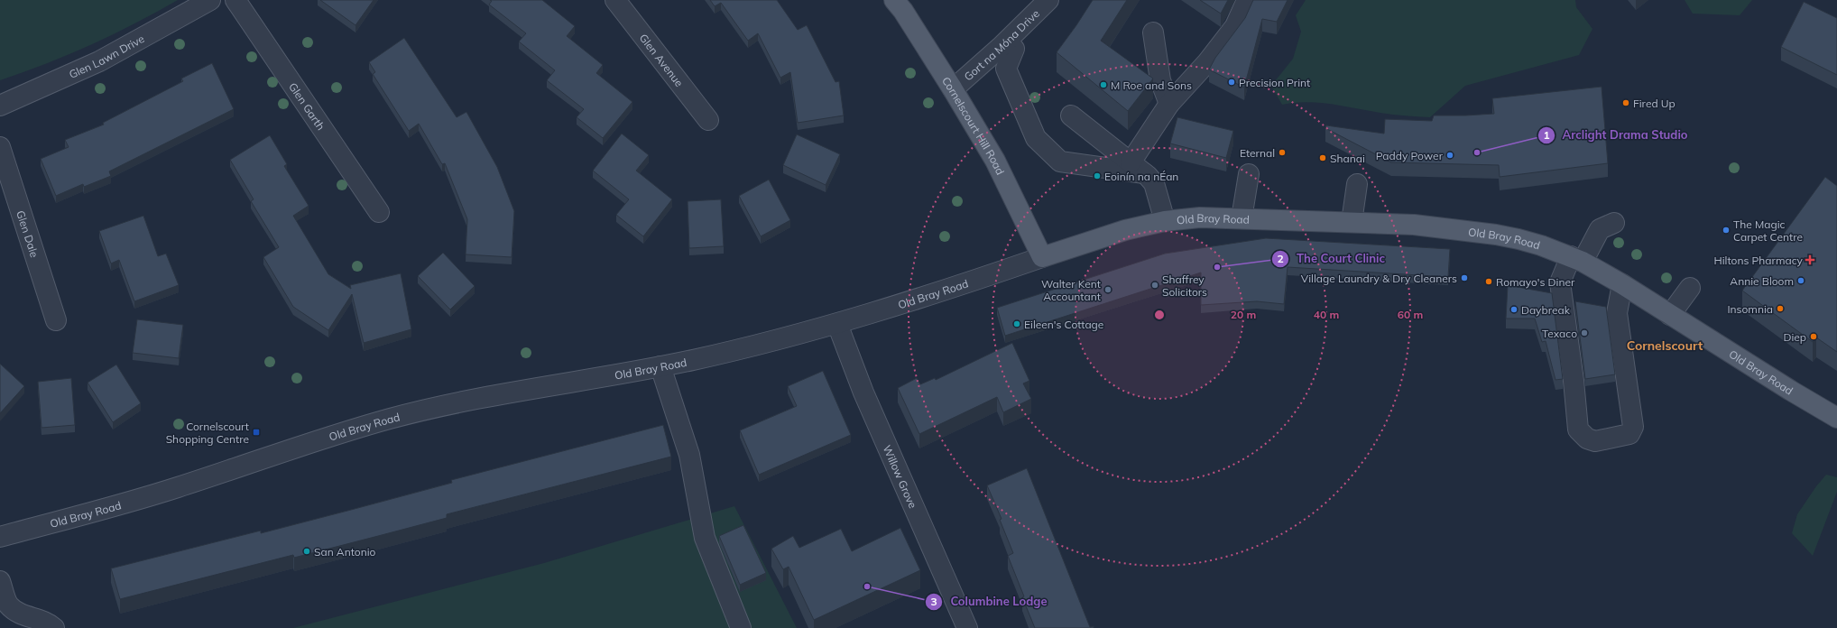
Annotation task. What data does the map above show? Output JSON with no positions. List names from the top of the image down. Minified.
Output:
{"streets":{"main road":["Cornelscourt Hill Road","Old Bray Road"],"street":["Gort na Móna Drive","Glen Lawn Drive","Glen Avenue","Glen Garth","Glen Dale","Willow Grove"]},"crossings":[["Gort na Móna Drive","Cornelscourt Hill Road"],["Cornelscourt Hill Road","Old Bray Road"],["Old Bray Road","Willow Grove"]],"districts":["Cornelscourt"],"places":{"other":["Precision Print","M Roe and Sons","Fired Up","Eternal","Arclight Drama Studio","Paddy Power","Shanai","Eoinín na nÉan","The Magic Carpet Centre","The Court Clinic","Village Laundry & Dry Cleaners","Annie Bloom","Romayo's Diner","Shaffrey Solicitors","Walter Kent Accountant","Insomnia","Daybreak","Eileen's Cottage","Texaco","Diep","San Antonio","Columbine Lodge"],"health":["Hiltons Pharmacy"],"transit":["Cornelscourt Shopping Centre"]},"rings":["20 m","40 m","60 m"]}
